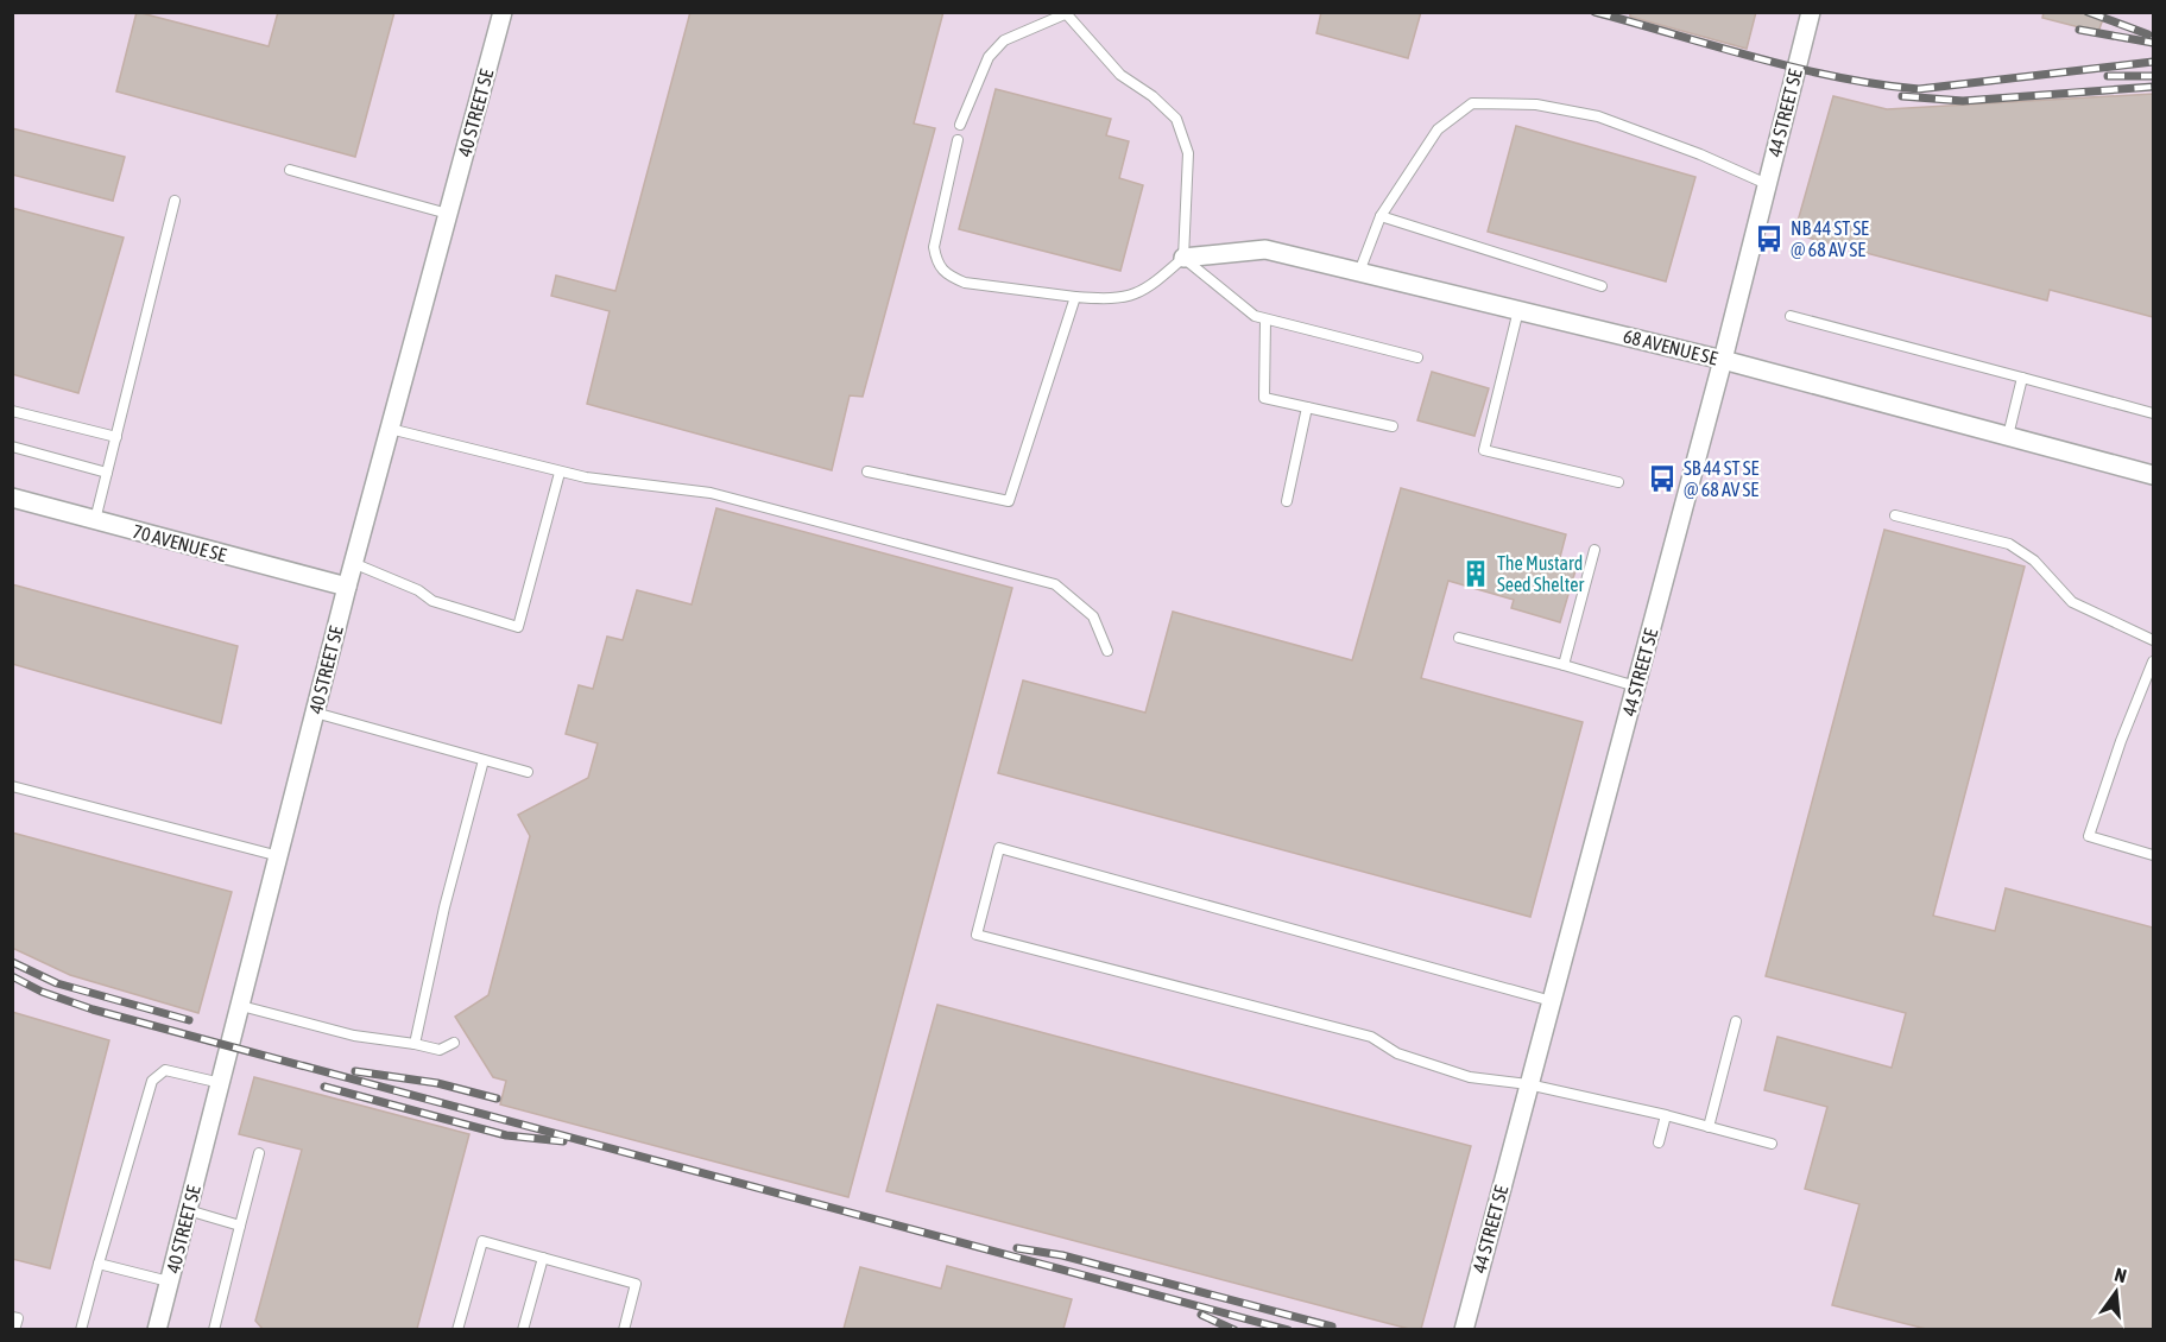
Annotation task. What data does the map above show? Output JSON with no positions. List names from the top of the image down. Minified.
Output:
{"streets":{"street":["40 STREET SE","44 STREET SE","68 AVENUE SE","70 AVENUE SE"]},"crossings":[["40 STREET SE","70 AVENUE SE"],["44 STREET SE","68 AVENUE SE"]],"places":{"bus stop":["NB 44 ST SE @ 68 AV SE","SB 44 ST SE @ 68 AV SE"],"building":["The Mustard Seed Shelter"]},"north":"top"}
